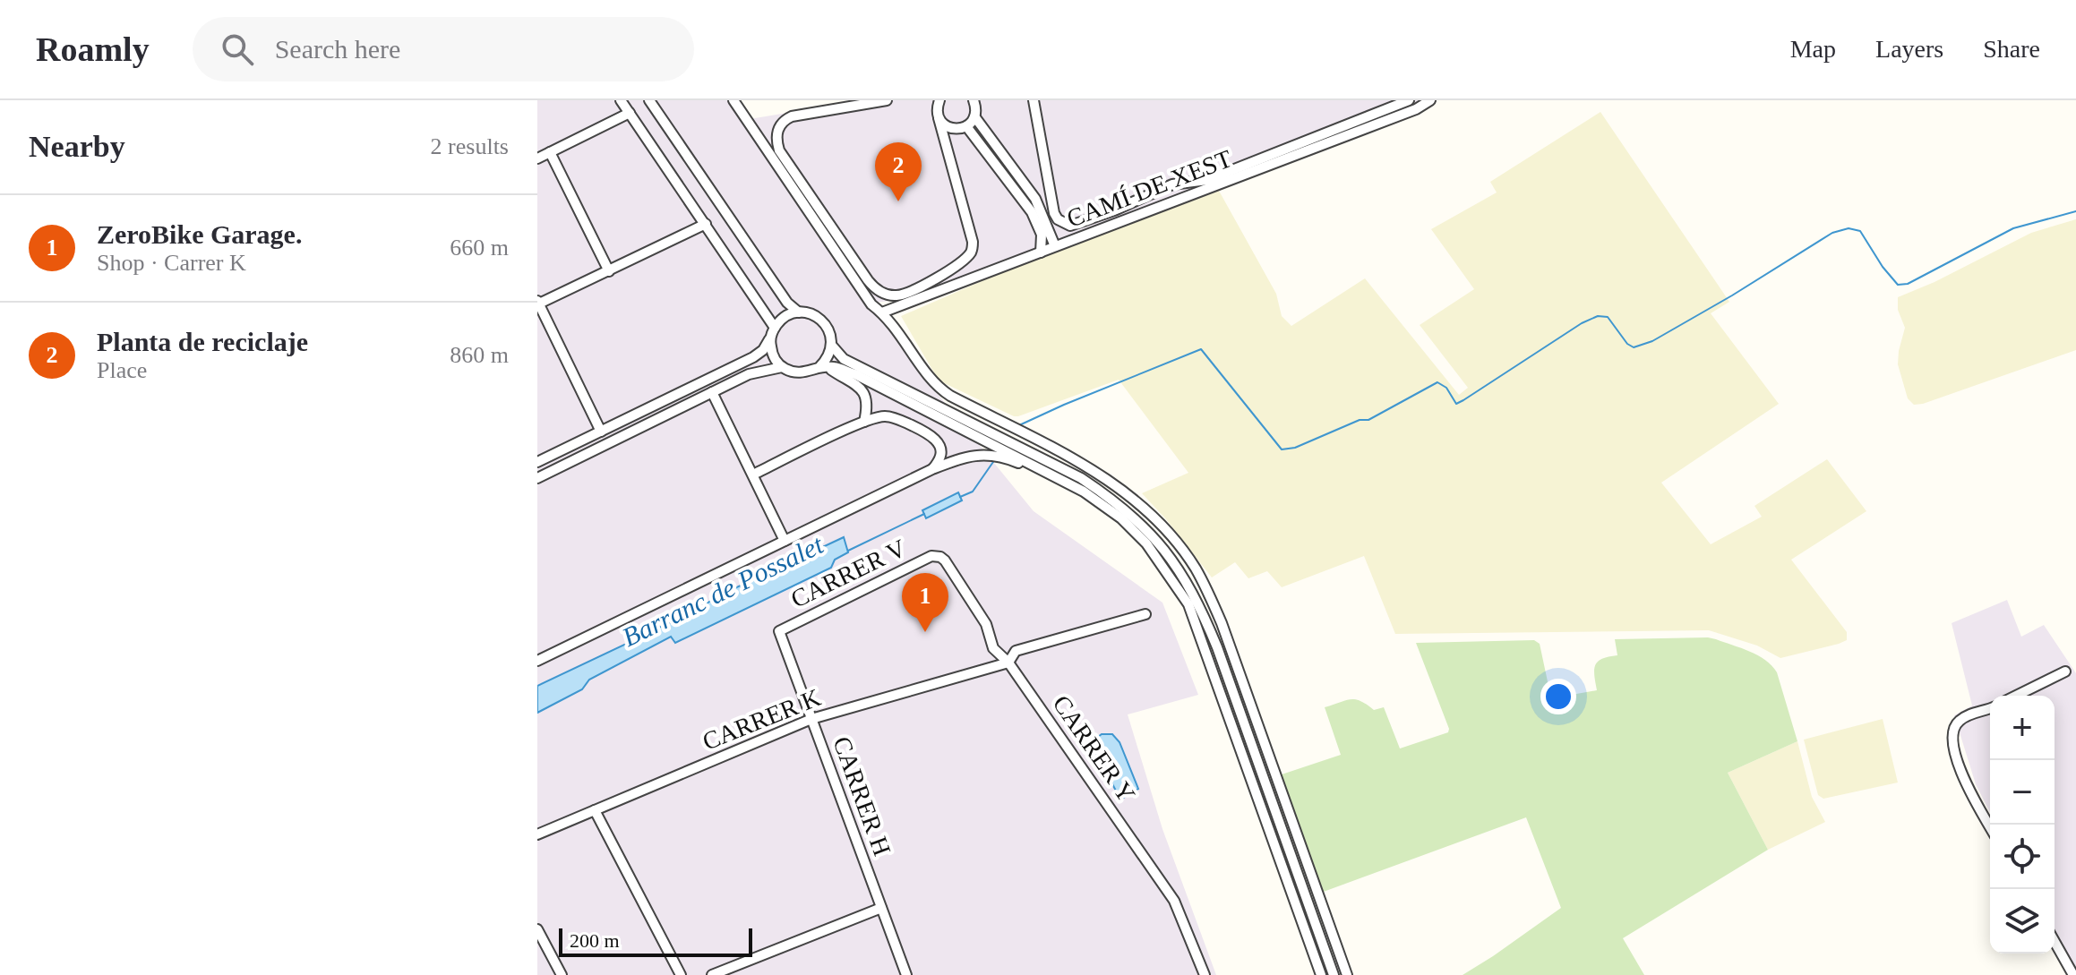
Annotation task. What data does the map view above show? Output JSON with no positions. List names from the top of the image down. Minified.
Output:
{"streets":{"street":["CAMÍ DE XEST","CARRER V","CARRER K","CARRER Y","CARRER H"]},"crossings":[["CARRER V","CARRER Y"],["CARRER V","CARRER H"],["CARRER K","CARRER Y"],["CARRER K","CARRER H"]],"water":["Barranc de Possalet"],"scale_bar":"200 m","page":{"header":"Roamly","search":"Search here","nav":["Map","Layers","Share"],"heading":["Nearby","2 results"],"pins":["2","1"],"list":[{"mark":"1","name":"ZeroBike Garage.","note":"Shop · Carrer K","value":"660 m"},{"mark":"2","name":"Planta de reciclaje","note":"Place","value":"860 m"}],"map_buttons":["+","−"],"scale":"200 m"}}
